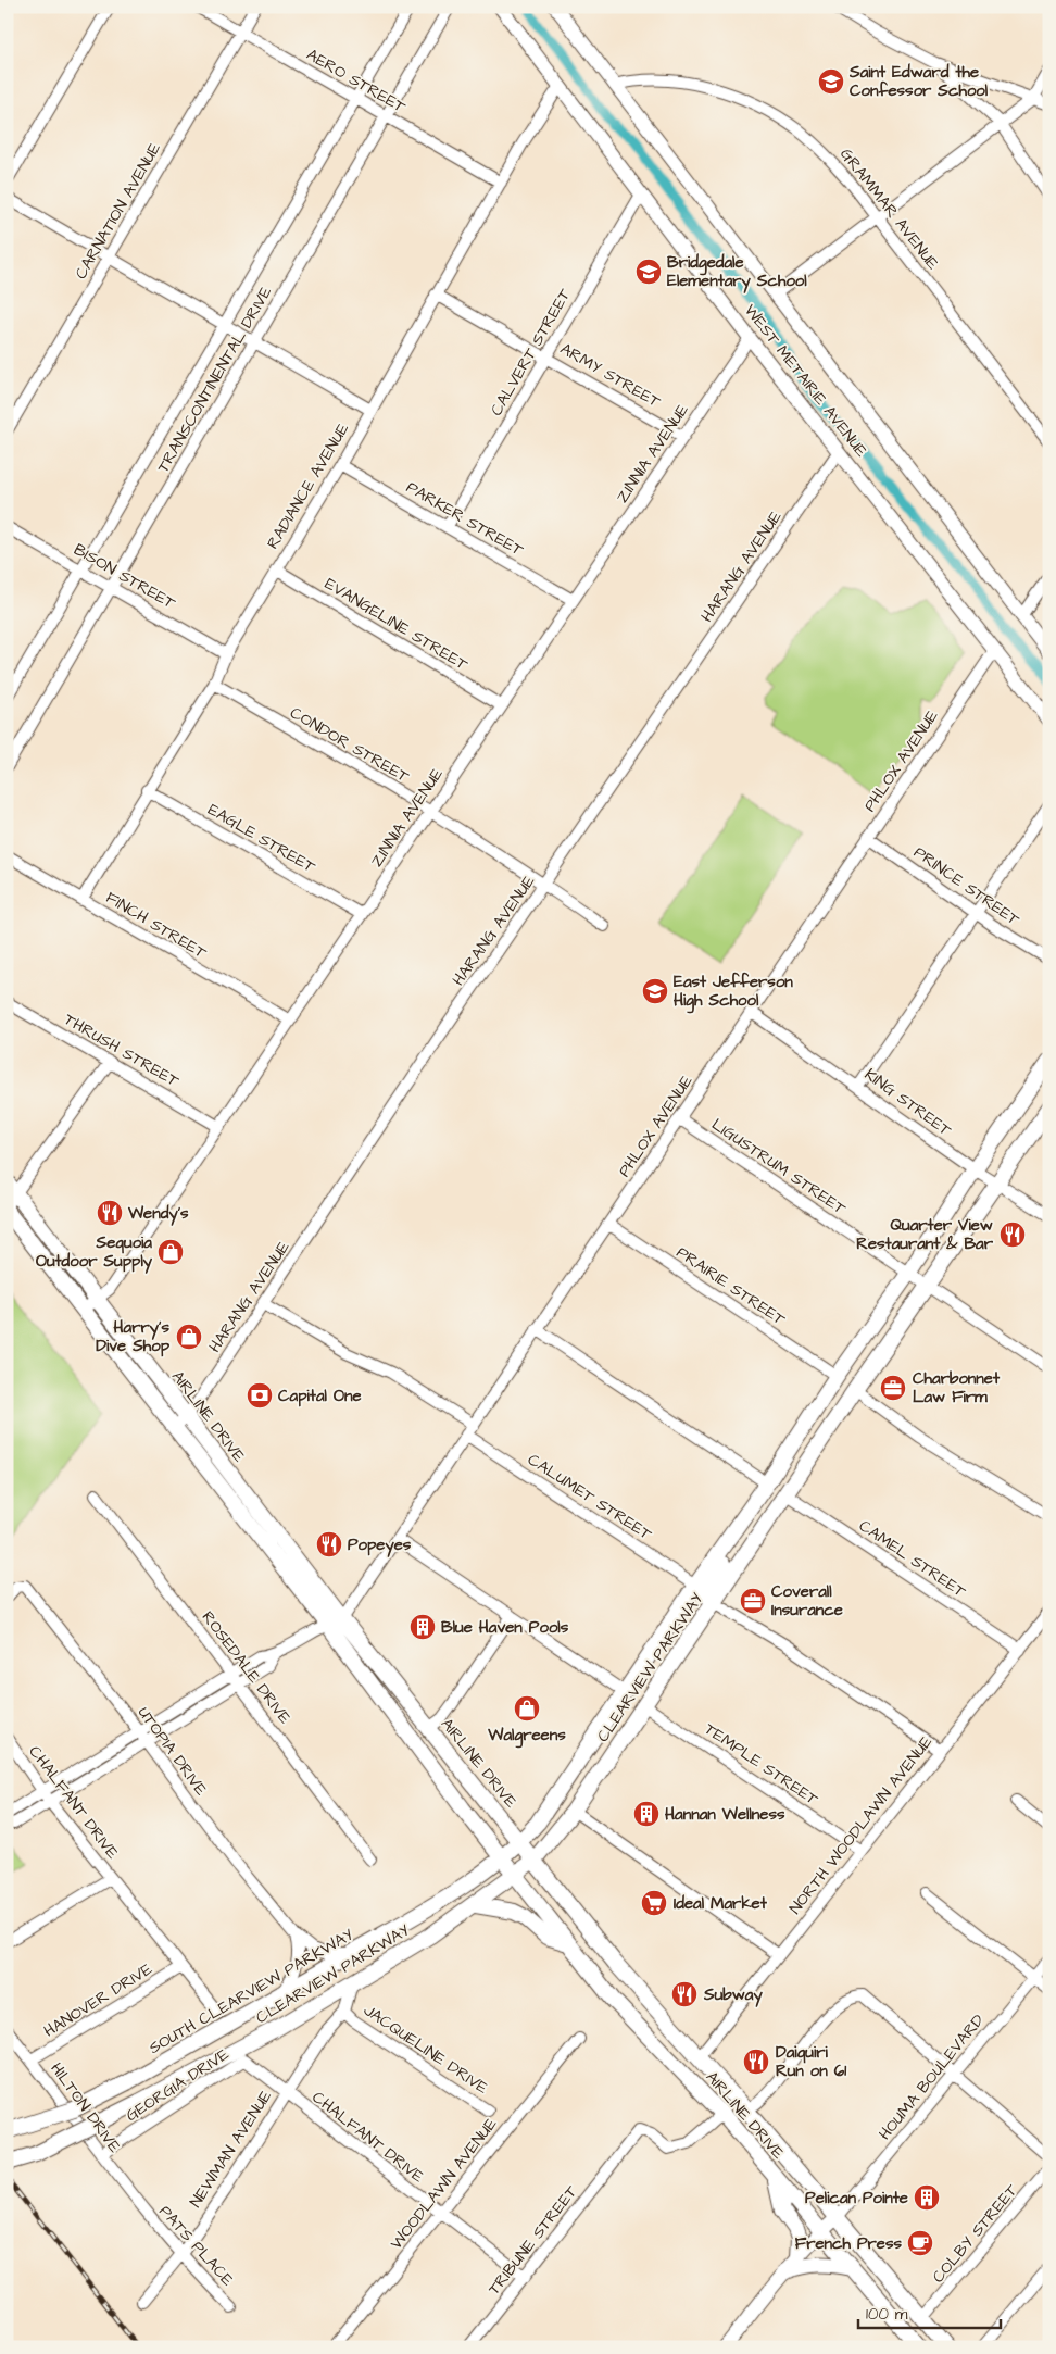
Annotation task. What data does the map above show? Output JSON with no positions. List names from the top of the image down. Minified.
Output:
{"streets":{"highway":["AIRLINE DRIVE","CLEARVIEW PARKWAY","SOUTH CLEARVIEW PARKWAY"],"main road":["WEST METAIRIE AVENUE"],"street":["AERO STREET","GRAMMAR AVENUE","CARNATION AVENUE","CALVERT STREET","ARMY STREET","TRANSCONTINENTAL DRIVE","ZINNIA AVENUE","RADIANCE AVENUE","PARKER STREET","HARANG AVENUE","BISON STREET","EVANGELINE STREET","CONDOR STREET","PHLOX AVENUE","EAGLE STREET","PRINCE STREET","FINCH STREET","THRUSH STREET","KING STREET","LIGUSTRUM STREET","PRAIRIE STREET","CALUMET STREET","CAMEL STREET","ROSEDALE DRIVE","UTOPIA DRIVE","TEMPLE STREET","CHALFANT DRIVE","NORTH WOODLAWN AVENUE","HANOVER DRIVE","JACQUELINE DRIVE","HOUMA BOULEVARD","GEORGIA DRIVE","HILTON DRIVE","NEWMAN AVENUE","WOODLAWN AVENUE","COLBY STREET","TRIBUNE STREET","PATS PLACE"]},"crossings":[["AERO STREET","CARNATION AVENUE"],["AERO STREET","TRANSCONTINENTAL DRIVE"],["AERO STREET","RADIANCE AVENUE"],["GRAMMAR AVENUE","WEST METAIRIE AVENUE"],["CALVERT STREET","ARMY STREET"],["CALVERT STREET","WEST METAIRIE AVENUE"],["CALVERT STREET","PARKER STREET"],["ARMY STREET","ZINNIA AVENUE"],["ARMY STREET","RADIANCE AVENUE"],["TRANSCONTINENTAL DRIVE","BISON STREET"],["WEST METAIRIE AVENUE","ZINNIA AVENUE"],["WEST METAIRIE AVENUE","RADIANCE AVENUE"],["WEST METAIRIE AVENUE","HARANG AVENUE"],["WEST METAIRIE AVENUE","PHLOX AVENUE"],["ZINNIA AVENUE","PARKER STREET"],["ZINNIA AVENUE","EVANGELINE STREET"],["ZINNIA AVENUE","CONDOR STREET"],["ZINNIA AVENUE","EAGLE STREET"],["ZINNIA AVENUE","FINCH STREET"],["ZINNIA AVENUE","THRUSH STREET"],["ZINNIA AVENUE","AIRLINE DRIVE"],["RADIANCE AVENUE","PARKER STREET"],["RADIANCE AVENUE","BISON STREET"],["RADIANCE AVENUE","EVANGELINE STREET"],["RADIANCE AVENUE","CONDOR STREET"],["RADIANCE AVENUE","EAGLE STREET"],["RADIANCE AVENUE","FINCH STREET"],["HARANG AVENUE","CONDOR STREET"],["HARANG AVENUE","AIRLINE DRIVE"],["PHLOX AVENUE","PRINCE STREET"],["PHLOX AVENUE","KING STREET"],["PHLOX AVENUE","LIGUSTRUM STREET"],["PHLOX AVENUE","PRAIRIE STREET"],["PHLOX AVENUE","AIRLINE DRIVE"],["PHLOX AVENUE","CALUMET STREET"],["KING STREET","CLEARVIEW PARKWAY"],["LIGUSTRUM STREET","CLEARVIEW PARKWAY"],["PRAIRIE STREET","CLEARVIEW PARKWAY"],["AIRLINE DRIVE","CLEARVIEW PARKWAY"],["AIRLINE DRIVE","NORTH WOODLAWN AVENUE"],["AIRLINE DRIVE","SOUTH CLEARVIEW PARKWAY"],["AIRLINE DRIVE","HOUMA BOULEVARD"],["AIRLINE DRIVE","COLBY STREET"],["AIRLINE DRIVE","TRIBUNE STREET"],["CALUMET STREET","CLEARVIEW PARKWAY"],["CAMEL STREET","CLEARVIEW PARKWAY"],["CAMEL STREET","NORTH WOODLAWN AVENUE"],["CLEARVIEW PARKWAY","TEMPLE STREET"],["CLEARVIEW PARKWAY","SOUTH CLEARVIEW PARKWAY"],["CLEARVIEW PARKWAY","JACQUELINE DRIVE"],["UTOPIA DRIVE","SOUTH CLEARVIEW PARKWAY"],["TEMPLE STREET","NORTH WOODLAWN AVENUE"],["CHALFANT DRIVE","HANOVER DRIVE"],["CHALFANT DRIVE","GEORGIA DRIVE"],["CHALFANT DRIVE","NEWMAN AVENUE"],["CHALFANT DRIVE","WOODLAWN AVENUE"],["CHALFANT DRIVE","TRIBUNE STREET"],["HANOVER DRIVE","HILTON DRIVE"],["JACQUELINE DRIVE","NEWMAN AVENUE"],["GEORGIA DRIVE","HILTON DRIVE"],["HILTON DRIVE","PATS PLACE"],["NEWMAN AVENUE","PATS PLACE"]],"places":{"school or university":["Saint Edward the Confessor School","Bridgedale Elementary School","East Jefferson High School"],"restaurant":["Wendy's","Quarter View Restaurant & Bar","Popeyes","Subway","Daiquiri Run on 61"],"shop":["Sequoia Outdoor Supply","Harry's Dive Shop","Walgreens"],"office":["Charbonnet Law Firm","Coverall Insurance"],"bank":["Capital One"],"building":["Blue Haven Pools","Hannan Wellness","Pelican Pointe"],"supermarket":["Ideal Market"],"cafe":["French Press"]},"scale_bar":"100 m"}
